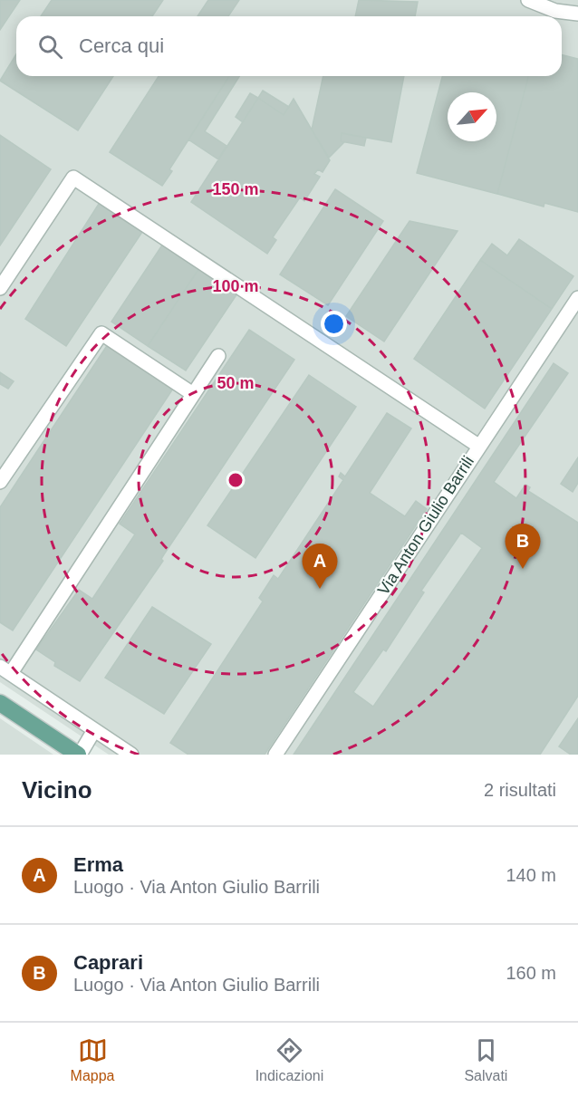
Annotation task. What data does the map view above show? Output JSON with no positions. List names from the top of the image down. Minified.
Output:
{"streets":{"street":["Via Anton Giulio Barrili"]},"north":"top right","page":{"search":"Cerca qui","pins":["B","A"],"heading":["Vicino","2 risultati"],"list":[{"mark":"A","name":"Erma","note":"Luogo · Via Anton Giulio Barrili","value":"140 m"},{"mark":"B","name":"Caprari","note":"Luogo · Via Anton Giulio Barrili","value":"160 m"}],"nav":["Mappa","Indicazioni","Salvati"]},"rings":["150 m","100 m","50 m"]}
